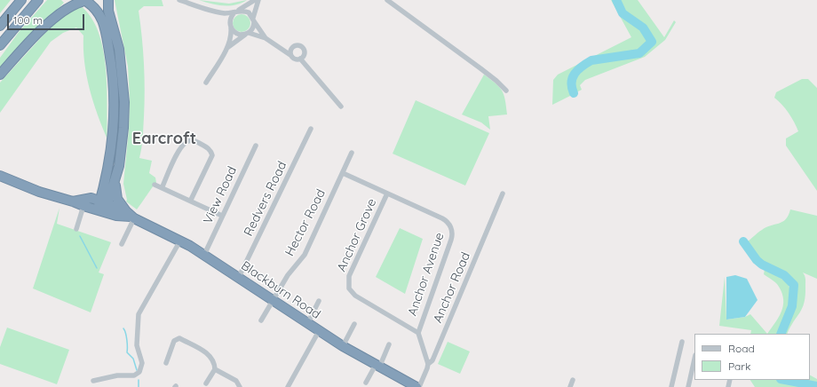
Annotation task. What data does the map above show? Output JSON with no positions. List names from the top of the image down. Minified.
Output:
{"streets":{"highway":["Blackburn Road"],"street":["View Road","Redvers Road","Hector Road","Anchor Grove","Anchor Avenue","Anchor Road"]},"crossings":[["View Road","Blackburn Road"],["Redvers Road","Blackburn Road"],["Hector Road","Anchor Avenue"],["Hector Road","Blackburn Road"],["Anchor Grove","Anchor Avenue"],["Anchor Avenue","Anchor Road"],["Anchor Road","Blackburn Road"]],"districts":["Earcroft"],"legend":["Road","Park"],"scale_bar":"100 m"}
